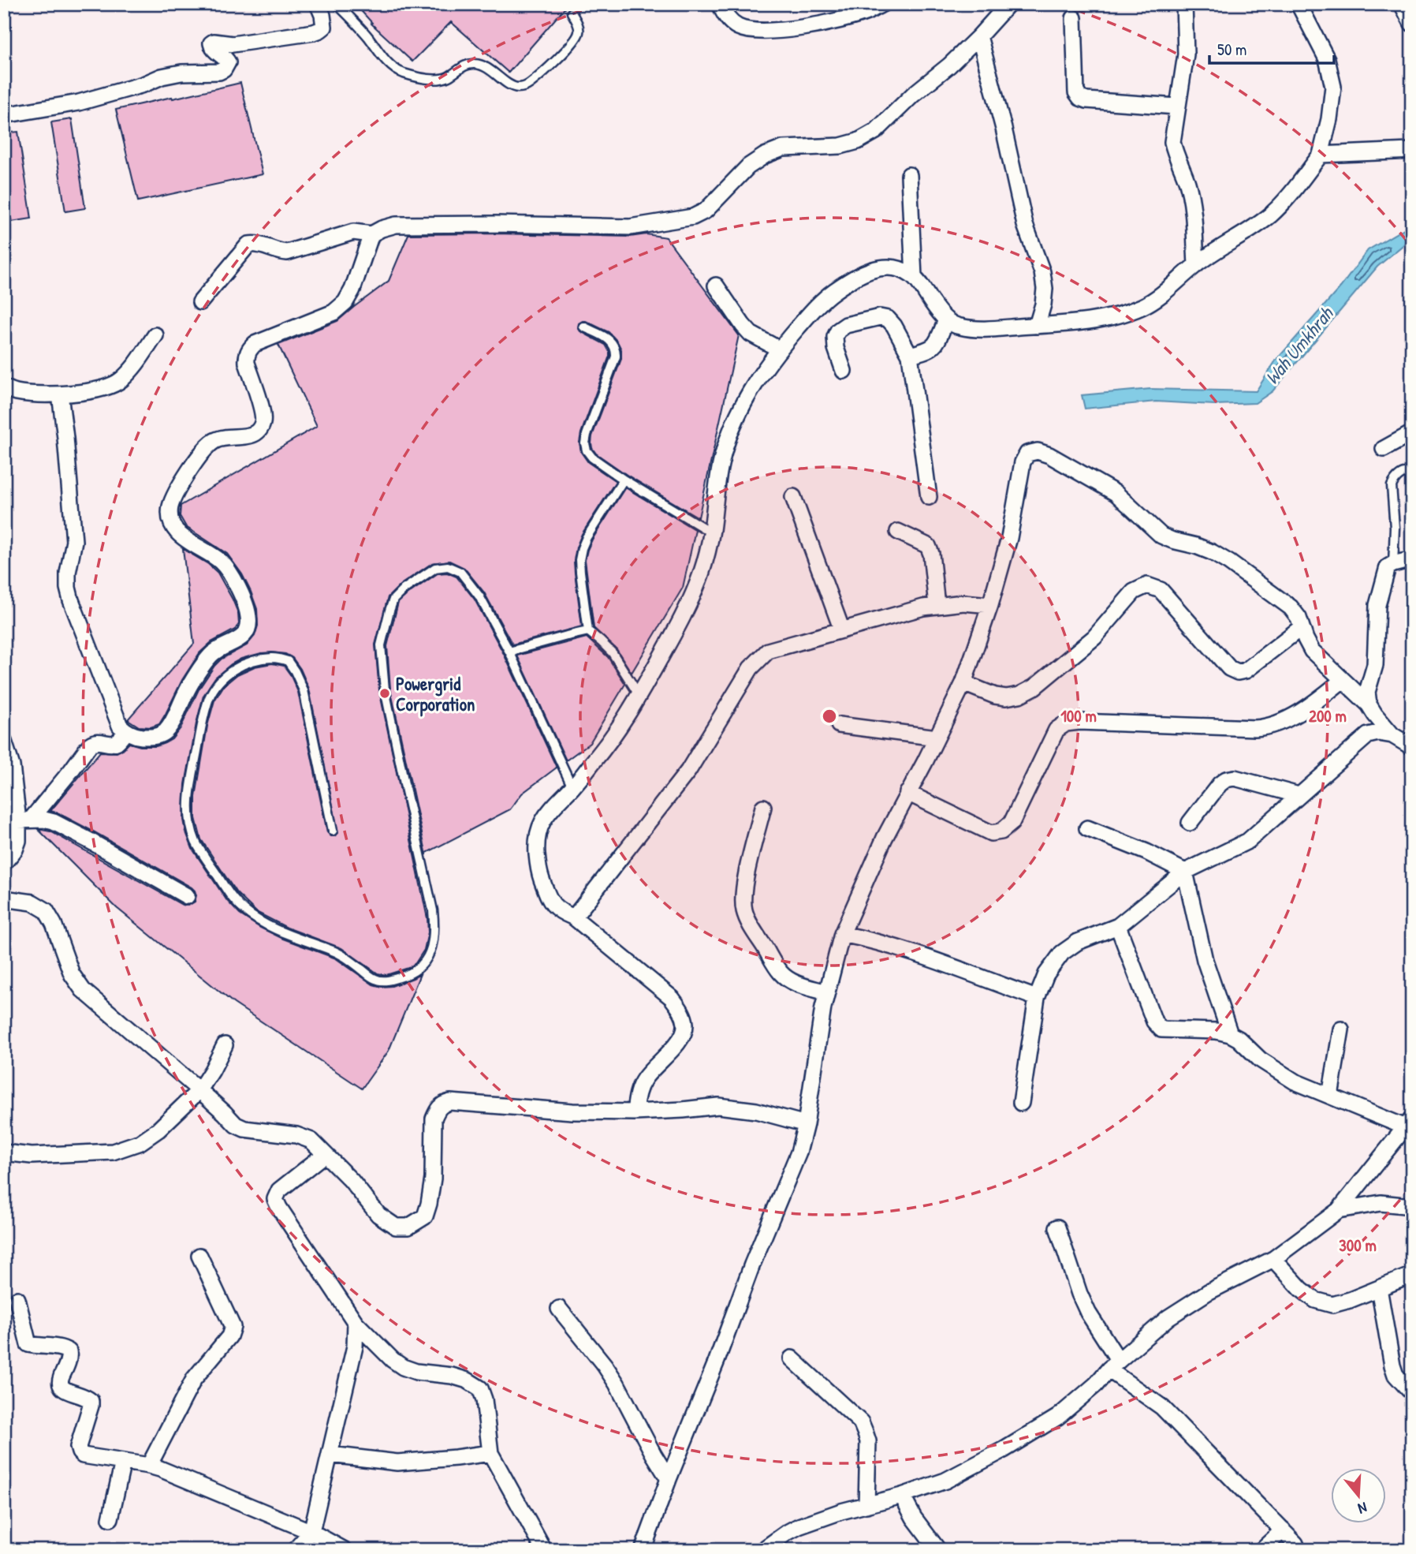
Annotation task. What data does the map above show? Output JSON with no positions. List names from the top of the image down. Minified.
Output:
{"water":["Wah Umkhrah"],"places":["Powergrid Corporation"],"scale_bar":"50 m","north":"bottom","rings":["100 m","200 m","300 m"]}
